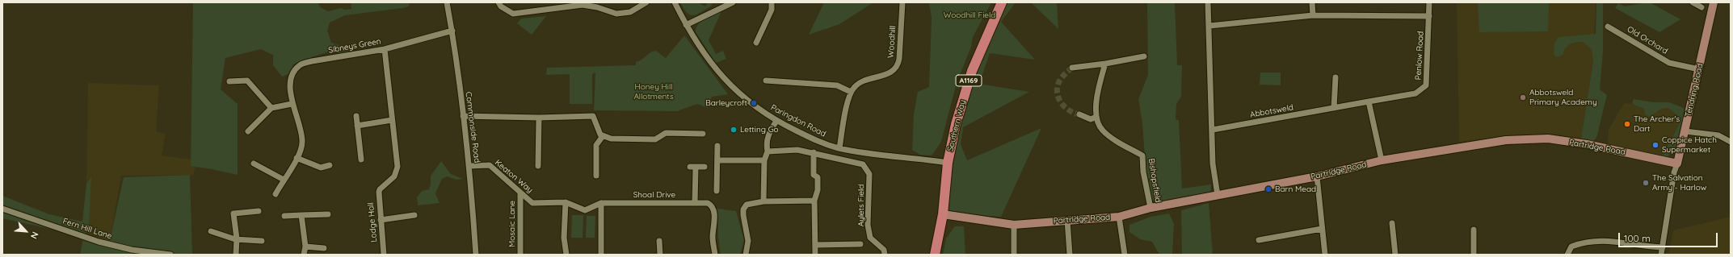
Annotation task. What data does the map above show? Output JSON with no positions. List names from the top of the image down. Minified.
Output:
{"streets":{"main road":["A1169","Southern Way"],"street":["Old Orchard","Woodhill","Sibneys Green","Penlow Road","Tendring Road","Abbotsweld","Paringdon Road","Commonside Road","Partridge Road","Keaton Way","Bishopsfield","Shoal Drive","Aylets Field","Lodge Hall","Mosaic Lane","Fern Hill Lane"]},"crossings":[["Old Orchard","Tendring Road"],["Sibneys Green","Commonside Road"],["Sibneys Green","Lodge Hall"],["Penlow Road","Abbotsweld"],["Tendring Road","Partridge Road"],["Paringdon Road","Southern Way"],["Southern Way","Partridge Road"],["Commonside Road","Keaton Way"],["Partridge Road","Bishopsfield"],["Keaton Way","Mosaic Lane"]],"parks":["Woodhill Field","Honey Hill Allotments"],"places":["Abbotsweld Primary Academy","Barleycroft","The Archer's Dart","Letting Go","Coppice Hatch Supermarket","The Salvation Army - Harlow","Barn Mead"],"scale_bar":"100 m","north":"bottom right"}
